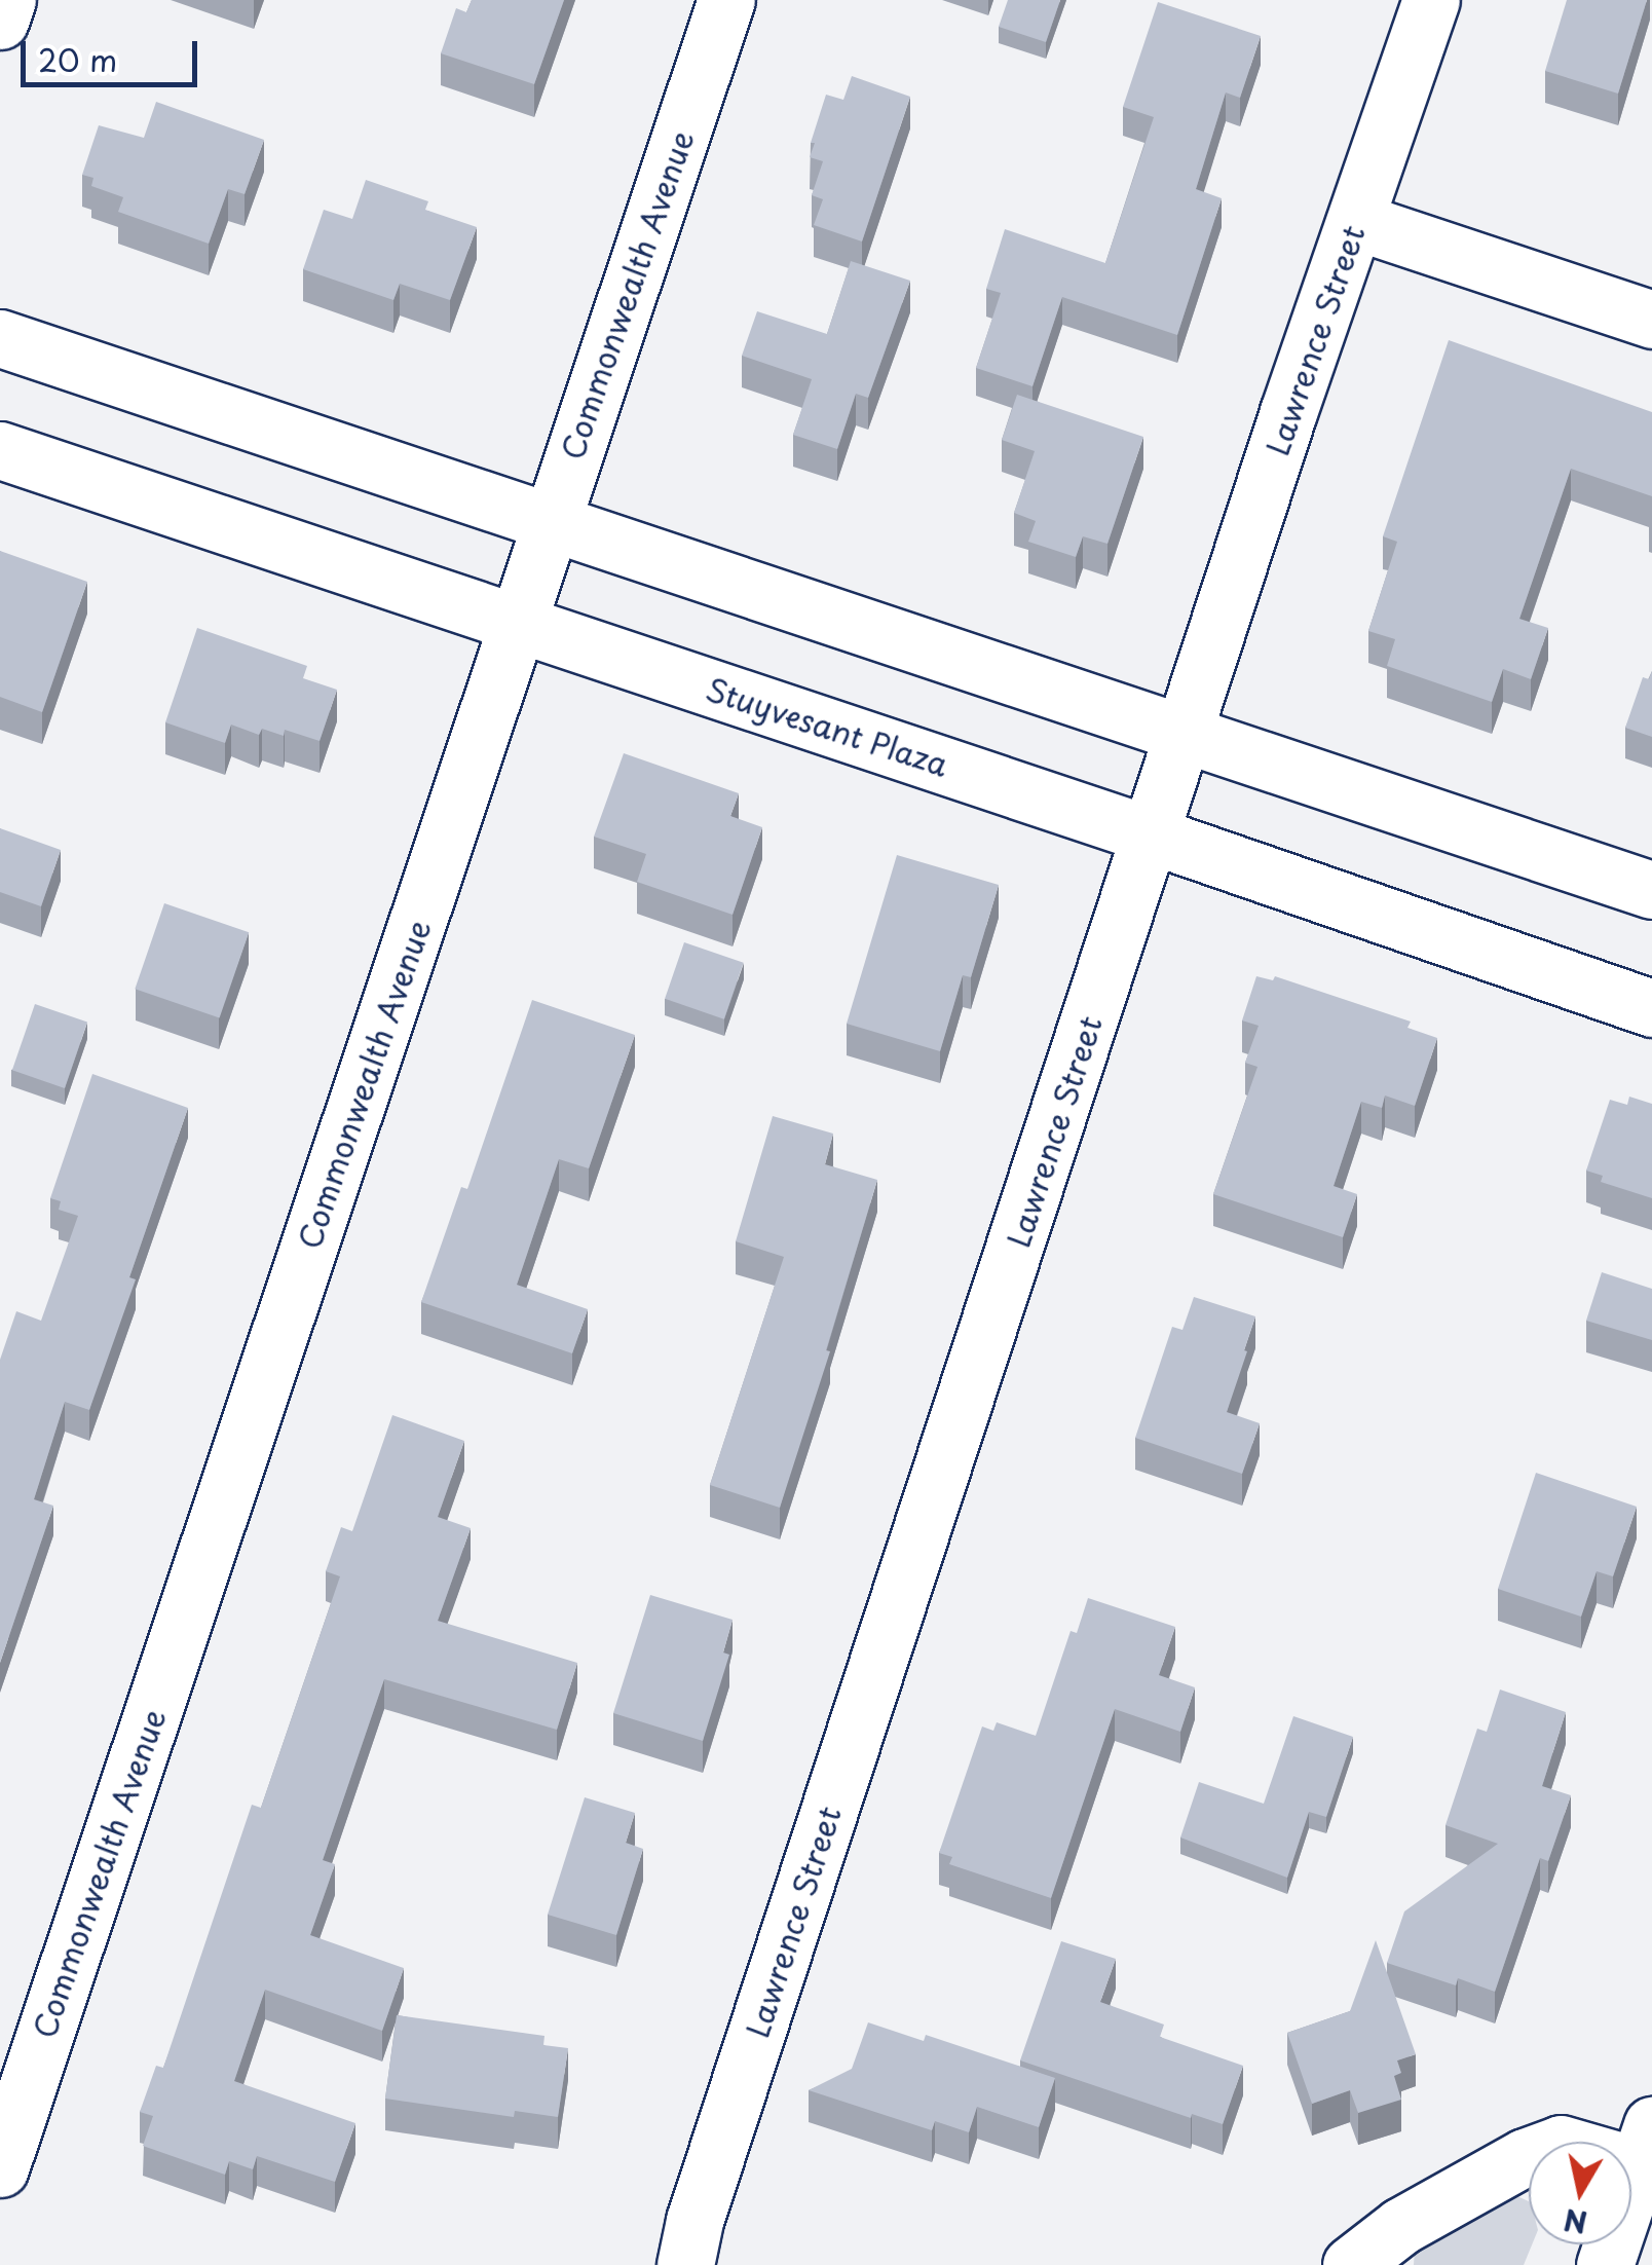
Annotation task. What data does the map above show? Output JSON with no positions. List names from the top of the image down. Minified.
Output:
{"streets":{"street":["Commonwealth Avenue","Lawrence Street","Stuyvesant Plaza"]},"crossings":[["Commonwealth Avenue","Stuyvesant Plaza"],["Lawrence Street","Stuyvesant Plaza"]],"scale_bar":"20 m","north":"bottom"}
